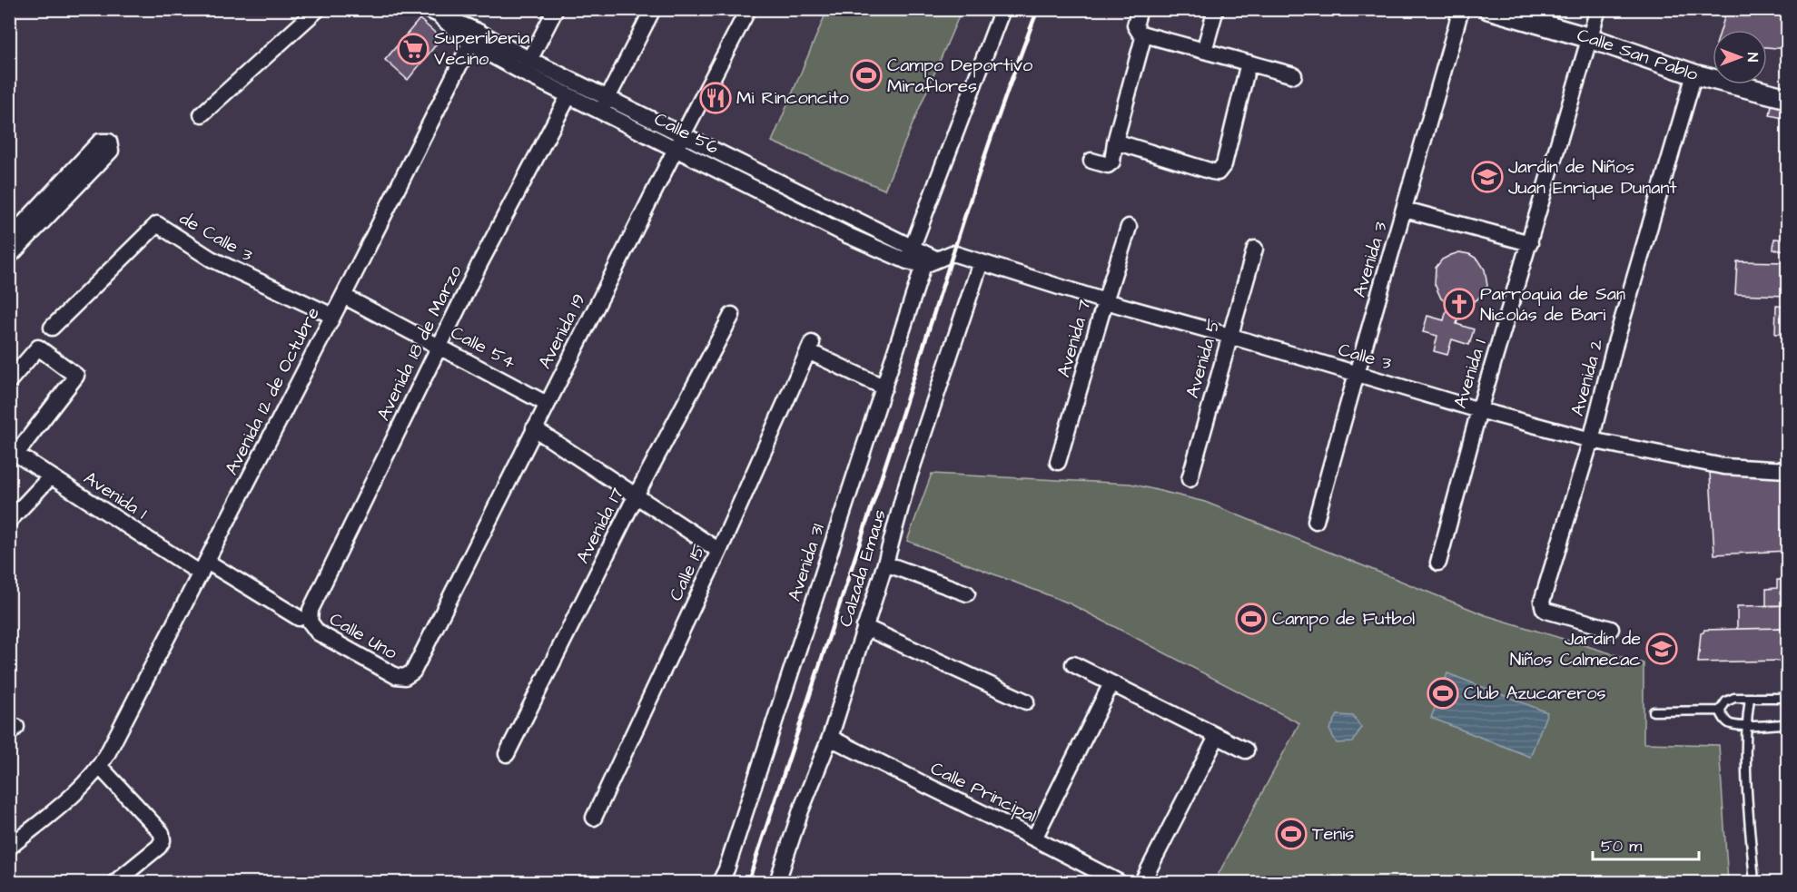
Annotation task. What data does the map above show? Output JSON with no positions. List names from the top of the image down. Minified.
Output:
{"streets":{"street":["Calle San Pablo","Calle 56","de Calle 3","Avenida 3","Avenida 19","Avenida 7","Avenida 18 de Marzo","Calle 54","Calle 3","Avenida 5","Avenida 1","Avenida 2","Avenida 12 de Octubre","Avenida 17","Avenida 31","Calzada Emaus","Calle 15","Calle Uno","Calle Principal"]},"crossings":[["Calle San Pablo","Avenida 1"],["Calle San Pablo","Avenida 2"],["Calle 56","Avenida 19"],["Calle 56","Avenida 18 de Marzo"],["Calle 56","Calle 3"],["Calle 56","Avenida 12 de Octubre"],["Calle 56","Avenida 31"],["de Calle 3","Avenida 12 de Octubre"],["Avenida 3","Calle 3"],["Avenida 19","Calle 54"],["Avenida 19","Calle Uno"],["Avenida 7","Calle 3"],["Avenida 18 de Marzo","Calle 54"],["Avenida 18 de Marzo","Calle Uno"],["Calle 54","Avenida 12 de Octubre"],["Calle 3","Avenida 5"],["Calle 3","Avenida 1"],["Calle 3","Avenida 2"],["Calle 3","Avenida 31"],["Calle 3","Calzada Emaus"],["Avenida 1","Avenida 12 de Octubre"],["Avenida 31","Calle 15"],["Calzada Emaus","Calle Principal"]],"places":{"supermarket":["Superiberia Vecino"],"sports":["Campo Deportivo Miraflores","Campo de Futbol","Club Azucareros","Tenis"],"restaurant":["Mi Rinconcito"],"school or university":["Jardín de Niños Juan Enrique Dunant","Jardín de Niños Calmecac"],"church":["Parroquia de San Nicolás de Bari"]},"scale_bar":"50 m","north":"right"}
